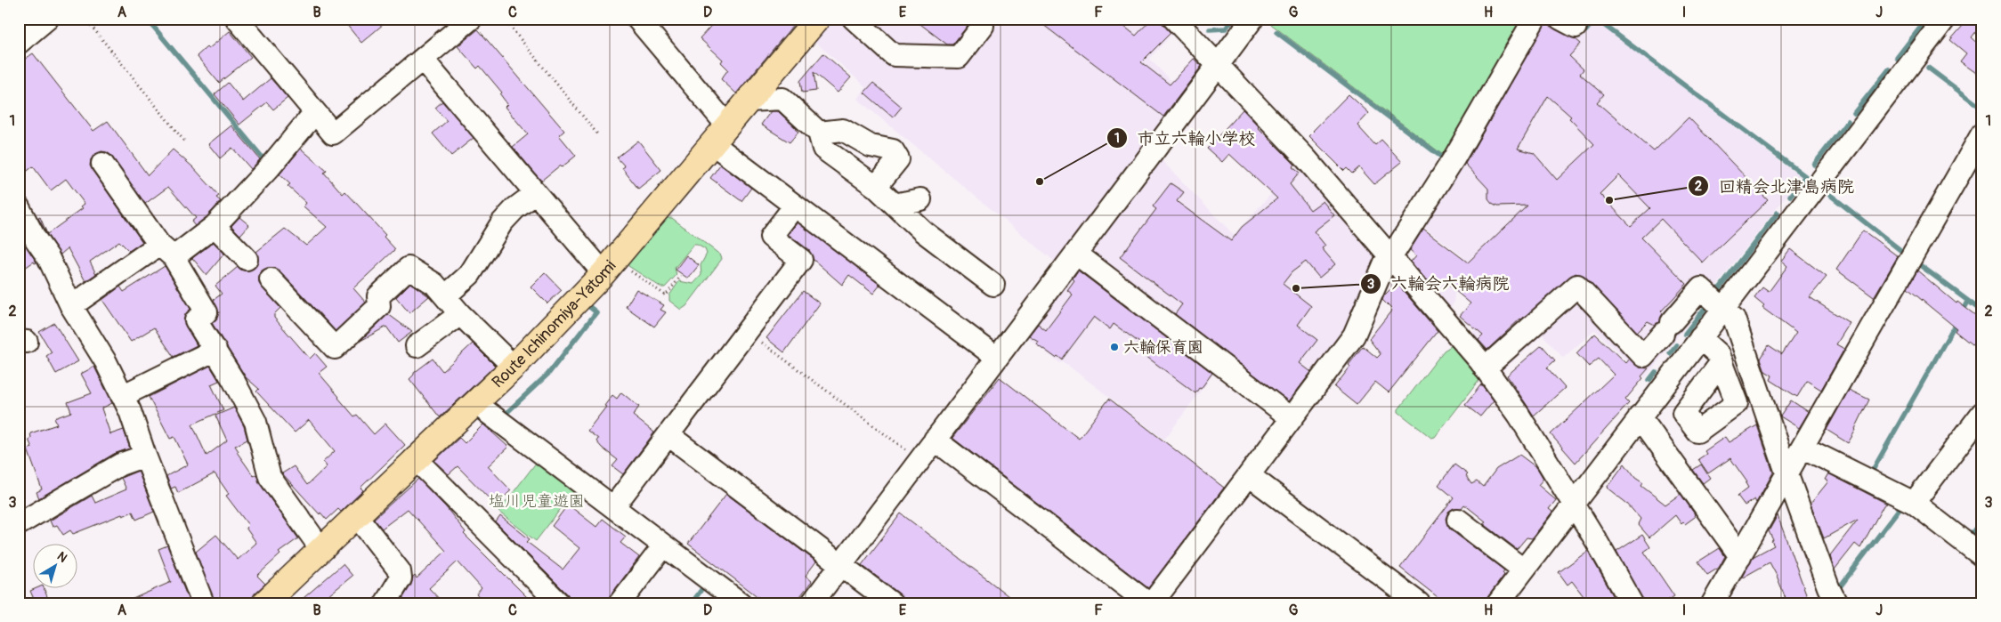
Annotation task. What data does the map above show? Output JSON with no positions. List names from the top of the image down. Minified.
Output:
{"streets":{"main road":["Route Ichinomiya-Yatomi"]},"parks":["塩川児童遊園"],"places":["市立六輪小学校","回精会北津島病院","六輪会六輪病院","六輪保育園"],"north":"top right","grid":{"columns":["A","B","C","D","E","F","G","H","I","J"],"rows":["1","2","3"]}}
